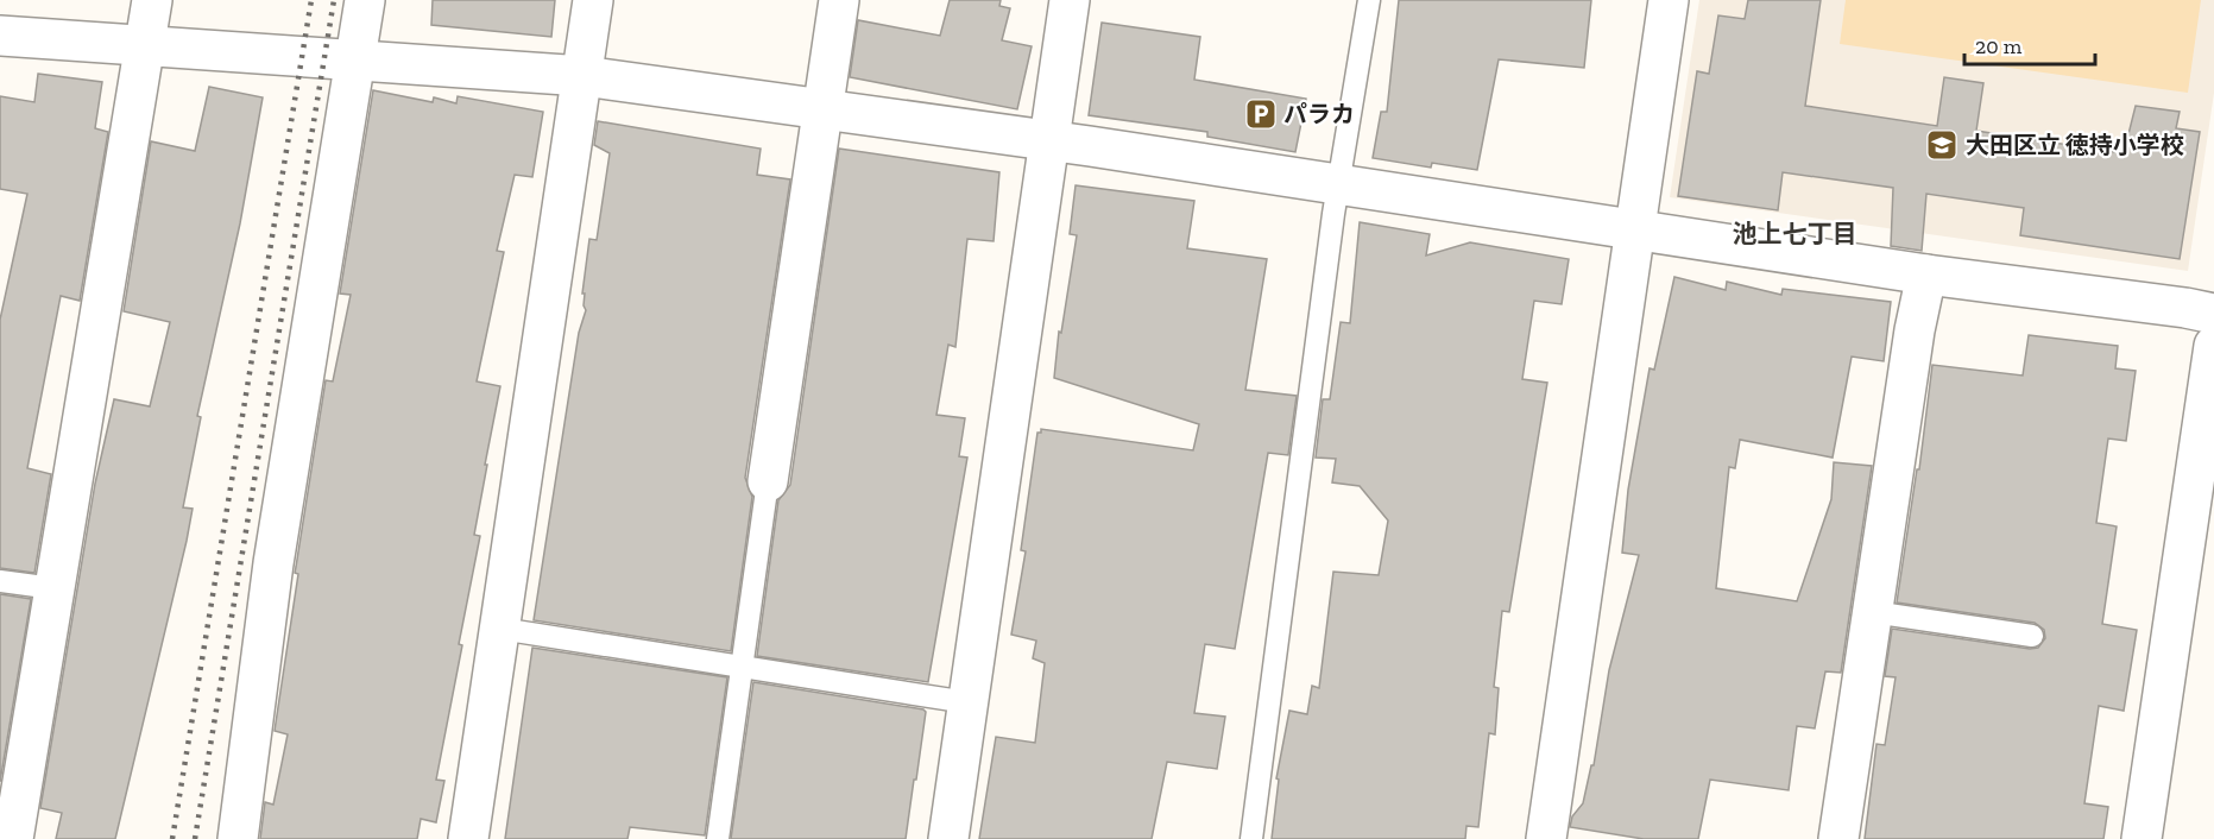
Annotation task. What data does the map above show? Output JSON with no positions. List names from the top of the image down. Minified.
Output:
{"districts":["池上七丁目"],"places":{"parking":["パラカ"],"school or university":["大田区立 徳持小学校"]},"scale_bar":"20 m"}
